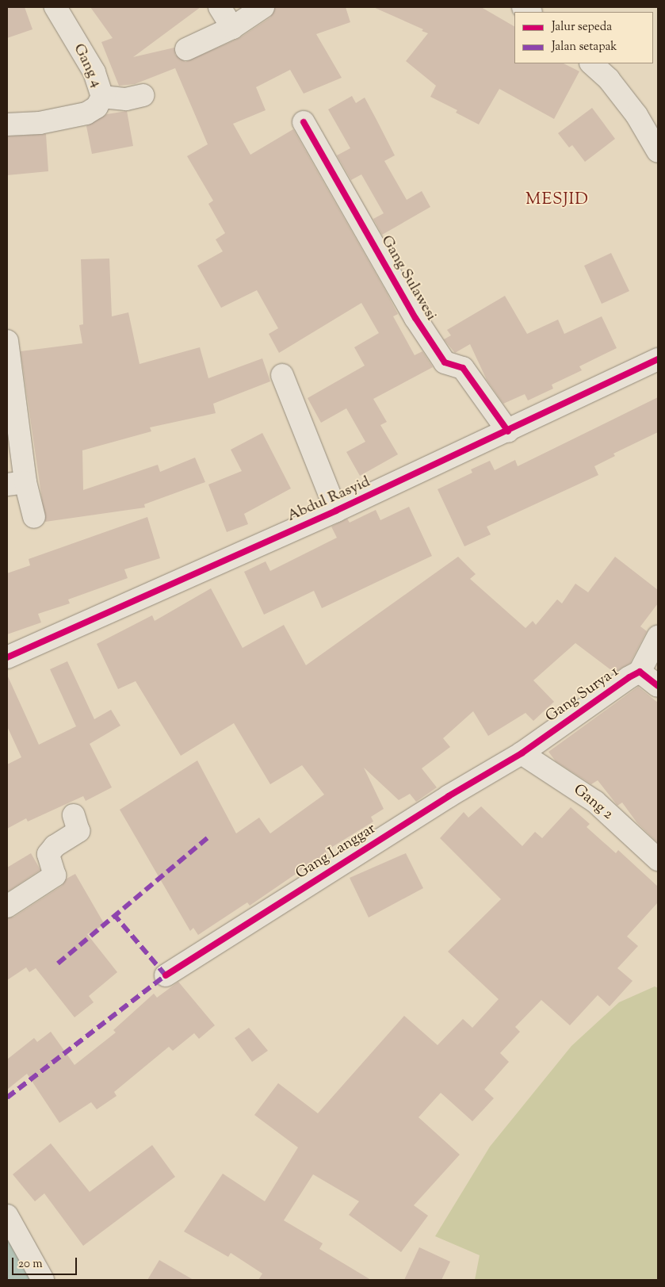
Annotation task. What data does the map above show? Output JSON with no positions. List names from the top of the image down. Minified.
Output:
{"streets":{"street":["Gang 4","Gang Sulawesi","Abdul Rasyid","Gang Surya 1","Gang 2","Gang Langgar"]},"crossings":[["Gang Sulawesi","Abdul Rasyid"],["Gang Surya 1","Gang 2"],["Gang Surya 1","Gang Langgar"],["Gang 2","Gang Langgar"]],"districts":["MESJID"],"legend":["Jalur sepeda","Jalan setapak"],"scale_bar":"20 m"}
